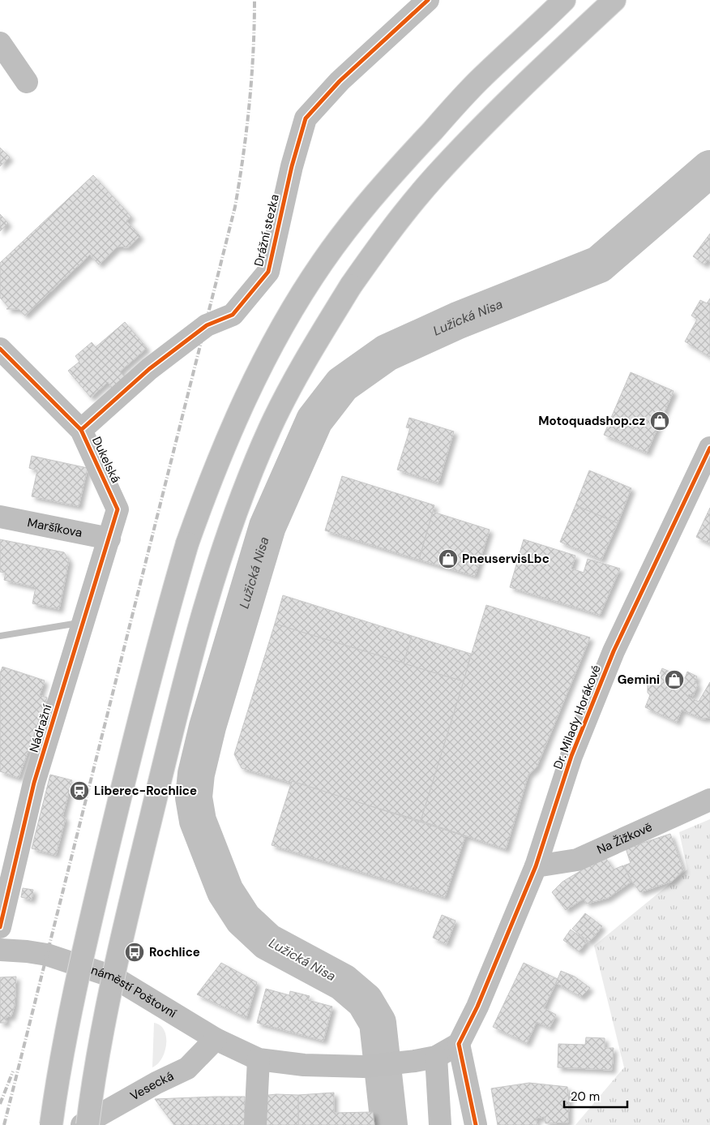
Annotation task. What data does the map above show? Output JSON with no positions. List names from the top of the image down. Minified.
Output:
{"streets":{"main road":["Drážní stezka","Dukelská","Maršíkova","Dr. Milady Horákové","Nádražní","Na Žižkově","náměstí Poštovní","Vesecká"]},"crossings":[["Drážní stezka","Dukelská"],["Dukelská","Maršíkova"],["Dukelská","Nádražní"],["Maršíkova","Nádražní"],["Dr. Milady Horákové","Na Žižkově"],["Dr. Milady Horákové","náměstí Poštovní"],["náměstí Poštovní","Vesecká"]],"water":["Lužická Nisa"],"places":{"shop":["Motoquadshop.cz","PneuservisLbc","Gemini"],"station":["Liberec-Rochlice"],"bus stop":["Rochlice"]},"scale_bar":"20 m"}
